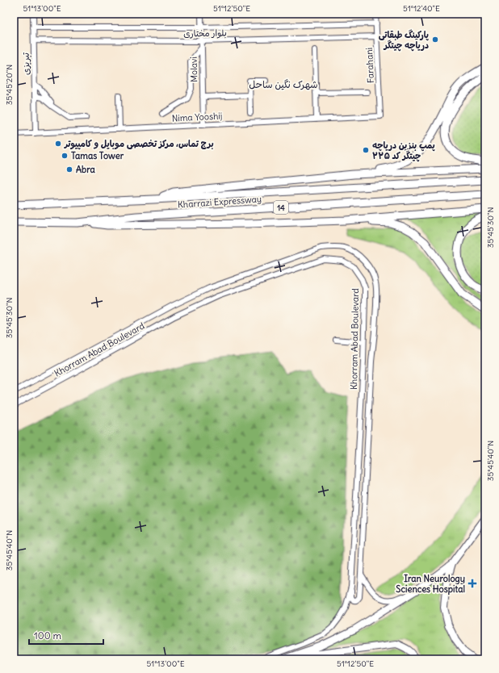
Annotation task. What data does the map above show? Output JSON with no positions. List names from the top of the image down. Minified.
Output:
{"streets":{"highway":["Kharrazi Expressway","14"],"street":["بلوار مختاری","تبریزی","Farahani","Molavi","Nima Yooshij","Khorram Abad Boulevard"]},"crossings":[["بلوار مختاری","تبریزی"],["بلوار مختاری","Farahani"],["بلوار مختاری","Molavi"],["تبریزی","Nima Yooshij"],["Farahani","Nima Yooshij"],["Molavi","Nima Yooshij"]],"districts":["شهرک نگین ساحل"],"places":{"other":["پارکینگ طبقاتی دریاچه چیتگر","برج تماس، مرکز تخصصی موبایل و کامپیوتر","پمپ بنزین دریاچه چیتگر کد ۲۲۵","Tamas Tower","Abra"],"health":["Iran Neurology Sciences Hospital"]},"scale_bar":"100 m","coordinates":["51°13'00\"E","51°12'50\"E","51°12'40\"E","35°45'20\"N","35°45'30\"N","35°45'40\"N"]}
